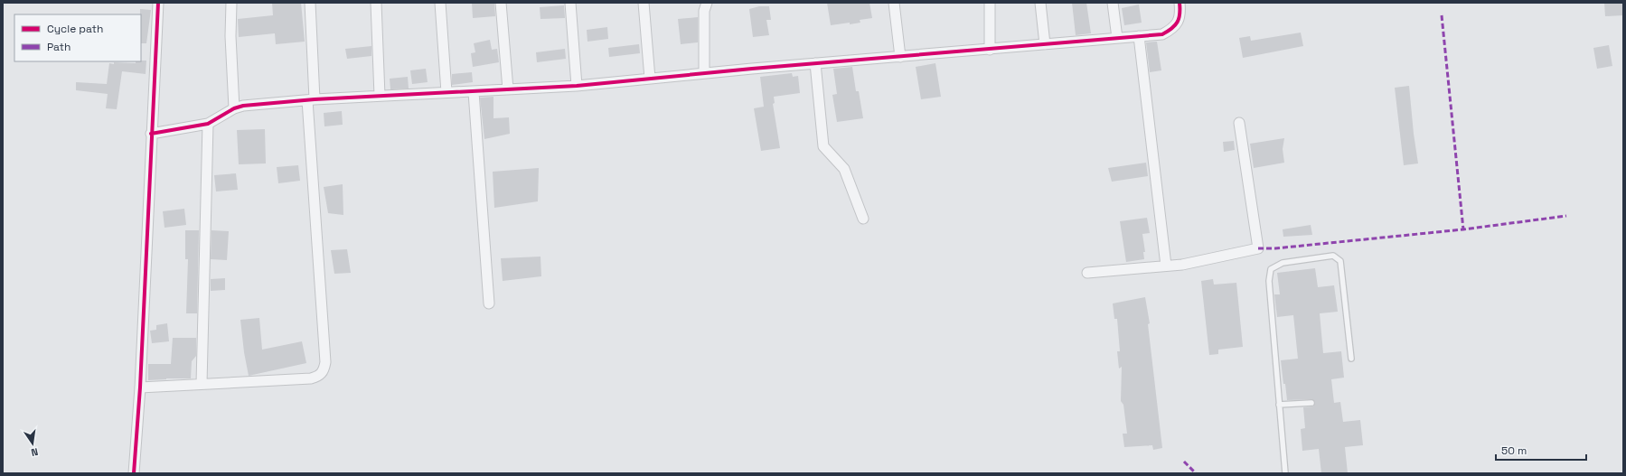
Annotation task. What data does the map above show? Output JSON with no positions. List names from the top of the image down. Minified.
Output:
{"legend":["Cycle path","Path"],"scale_bar":"50 m","north":"bottom"}
